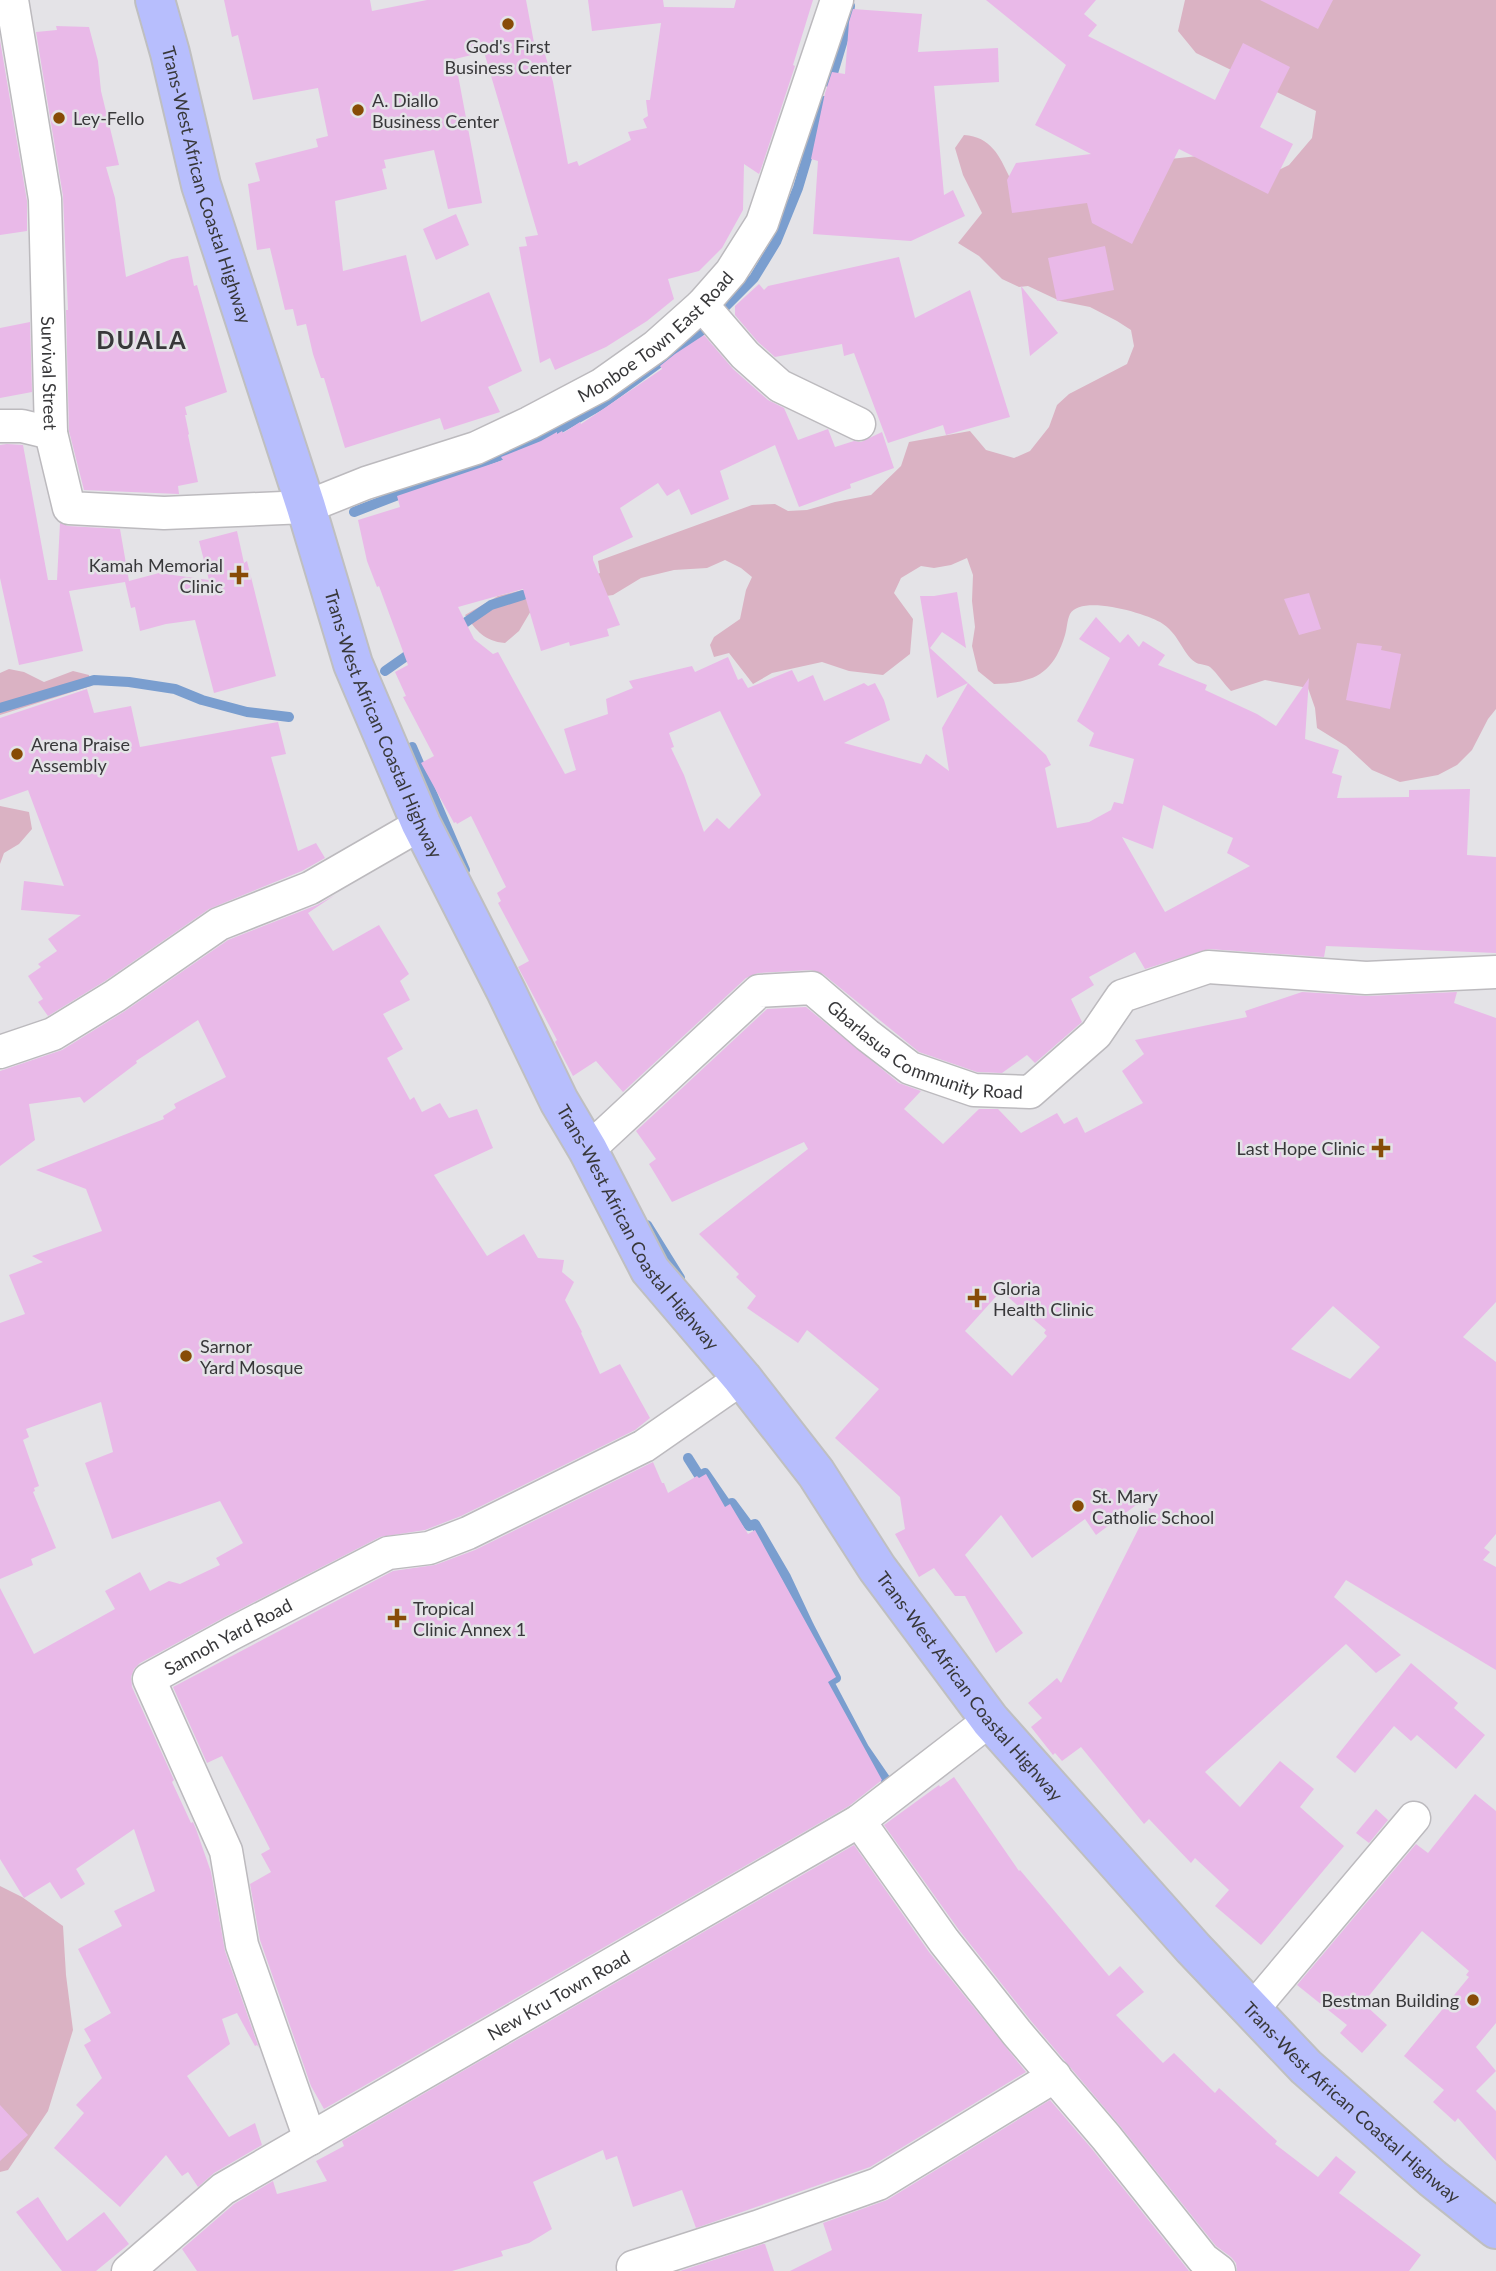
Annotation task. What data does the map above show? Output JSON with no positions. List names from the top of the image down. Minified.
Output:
{"streets":{"highway":["Trans-West African Coastal Highway"],"street":["Monboe Town East Road","Survival Street","Gbarlasua Community Road","Sannoh Yard Road","New Kru Town Road"]},"crossings":[["Trans-West African Coastal Highway","Monboe Town East Road"],["Trans-West African Coastal Highway","Survival Street"],["Trans-West African Coastal Highway","Gbarlasua Community Road"],["Trans-West African Coastal Highway","Sannoh Yard Road"],["Trans-West African Coastal Highway","New Kru Town Road"],["Monboe Town East Road","Survival Street"],["Sannoh Yard Road","New Kru Town Road"]],"districts":["DUALA"],"places":{"other":["God's First Business Center","A. Diallo Business Center","Ley-Fello","Arena Praise Assembly","Sarnor Yard Mosque","St. Mary Catholic School","Bestman Building"],"health":["Kamah Memorial Clinic","Last Hope Clinic","Gloria Health Clinic","Tropical Clinic Annex 1"]}}
